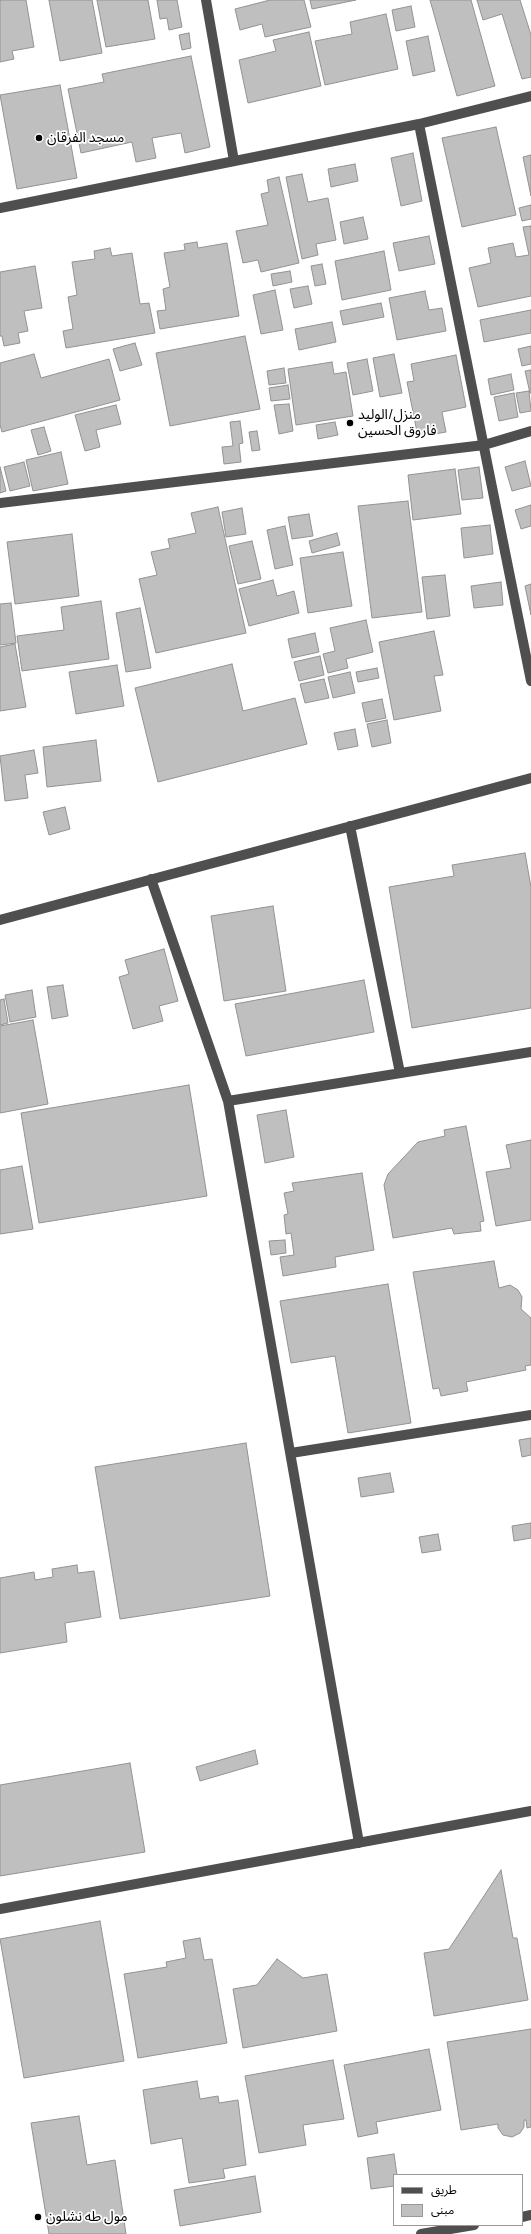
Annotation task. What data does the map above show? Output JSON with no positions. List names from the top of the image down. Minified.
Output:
{"places":["مسجد الفرقان","منزل/الوليد فاروق الحسين","مول طه نشلون"],"legend":["طريق","مبنى"]}
